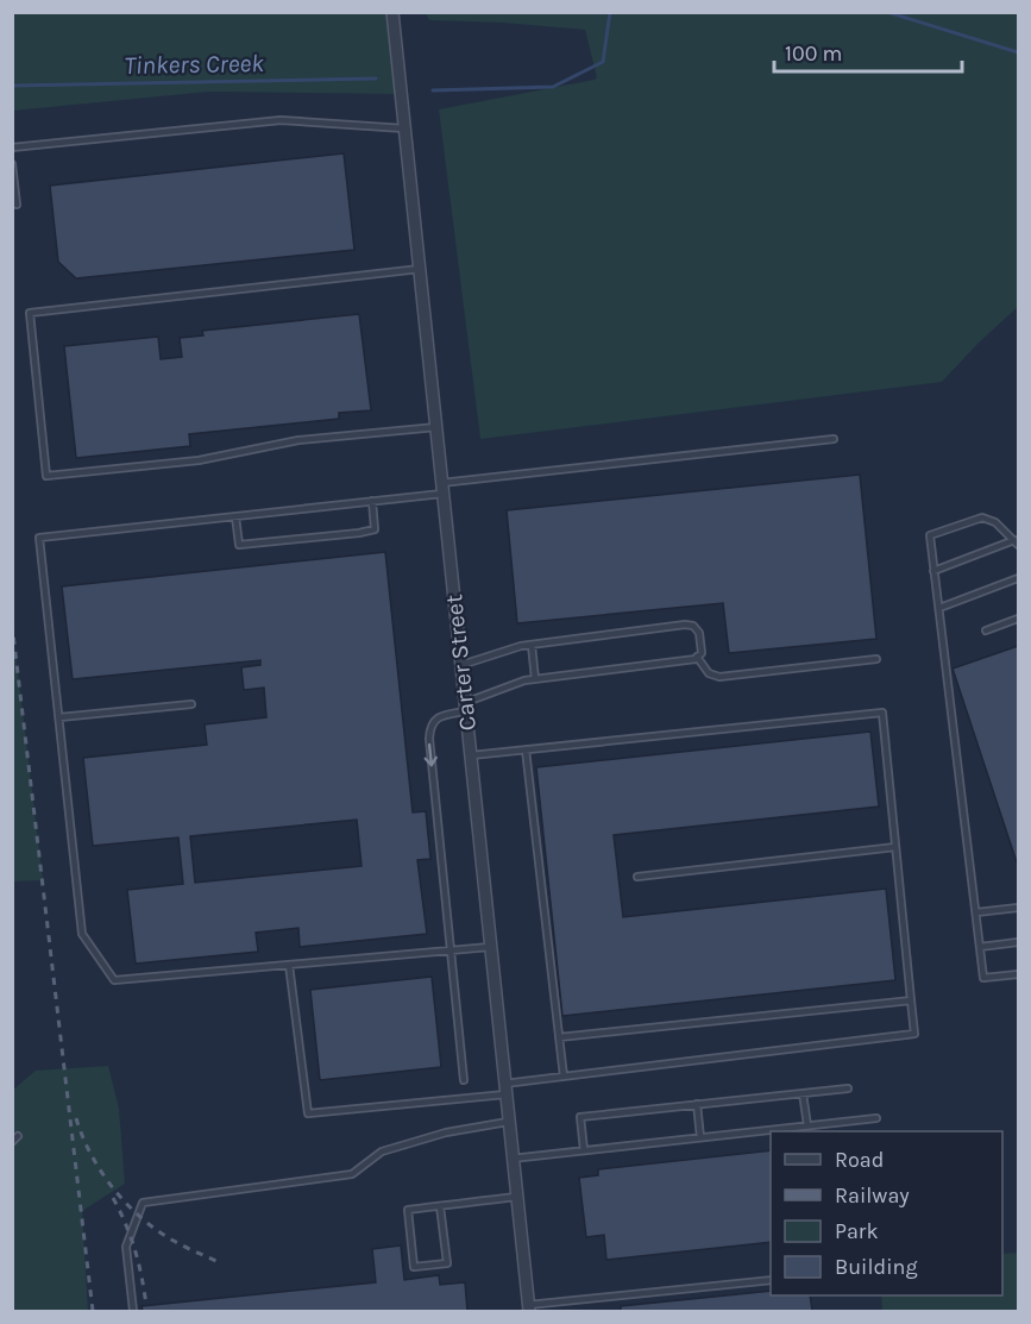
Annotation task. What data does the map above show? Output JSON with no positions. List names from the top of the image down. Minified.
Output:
{"streets":{"street":["Carter Street"]},"water":["Tinkers Creek"],"legend":["Road","Railway","Park","Building"],"scale_bar":"100 m"}
